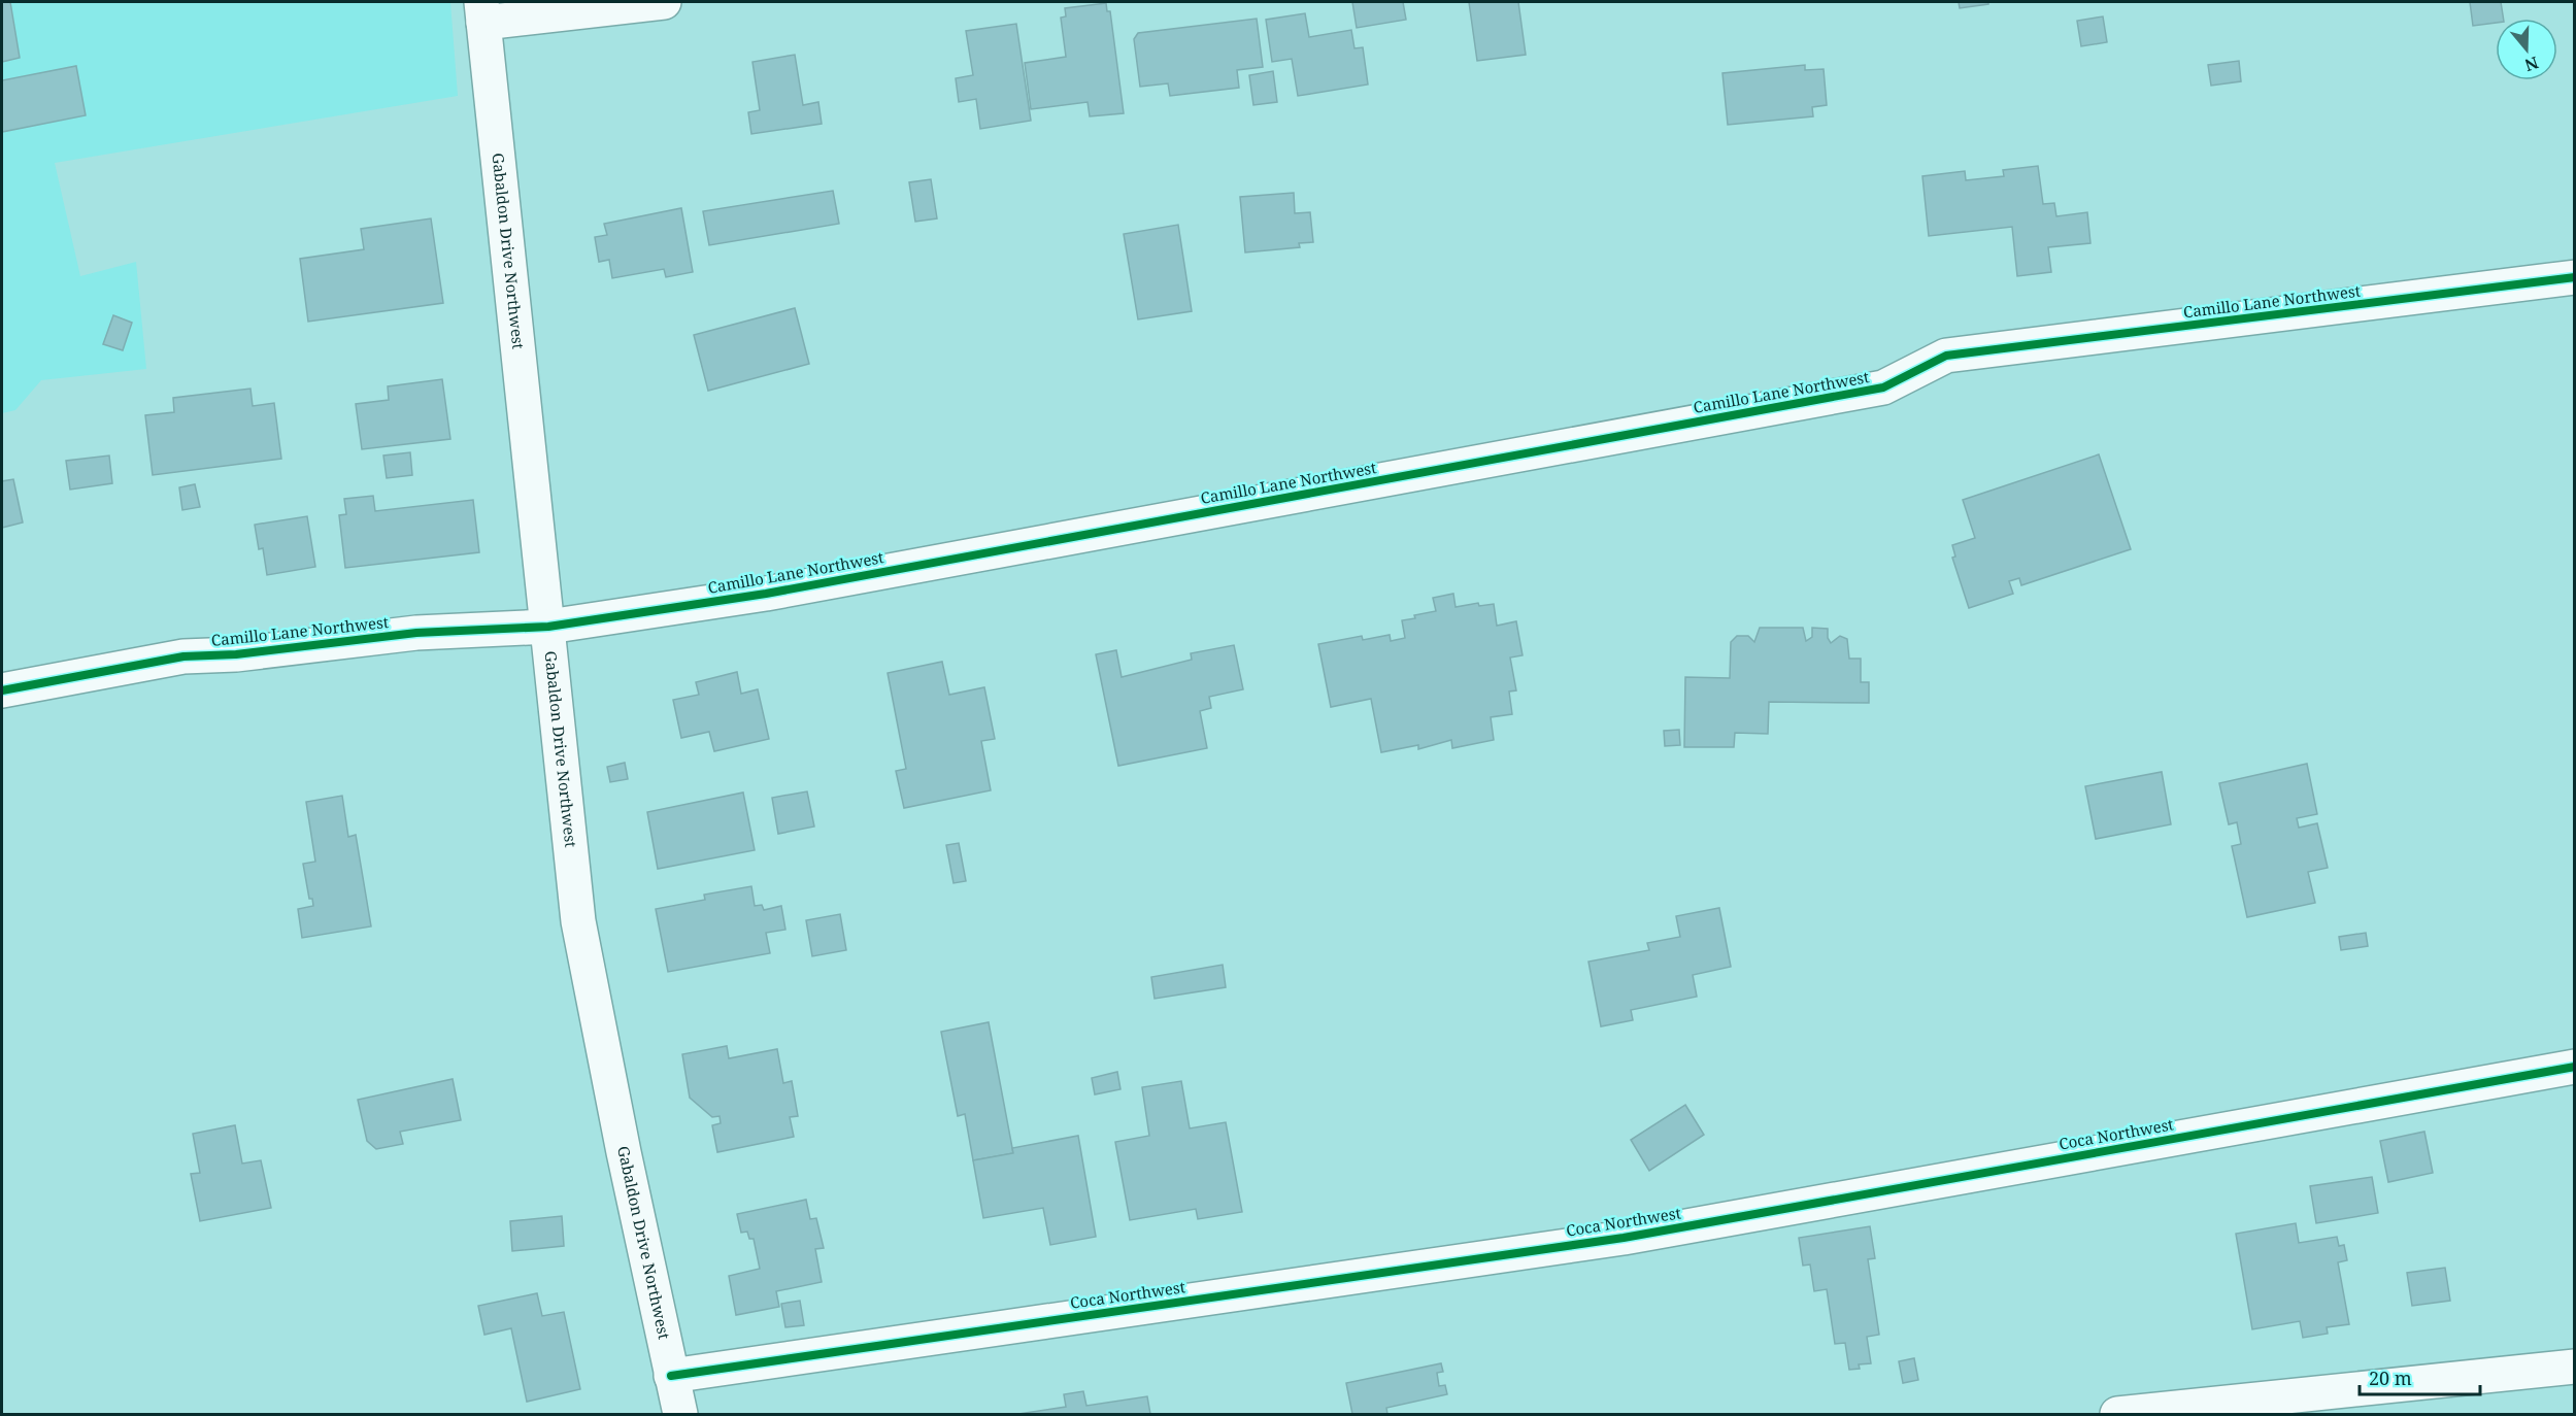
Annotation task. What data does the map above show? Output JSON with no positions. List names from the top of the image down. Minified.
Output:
{"streets":{"street":["Gabaldon Drive Northwest","Camillo Lane Northwest","Coca Northwest"]},"crossings":[["Gabaldon Drive Northwest","Camillo Lane Northwest"],["Gabaldon Drive Northwest","Coca Northwest"]],"scale_bar":"20 m","north":"bottom"}
